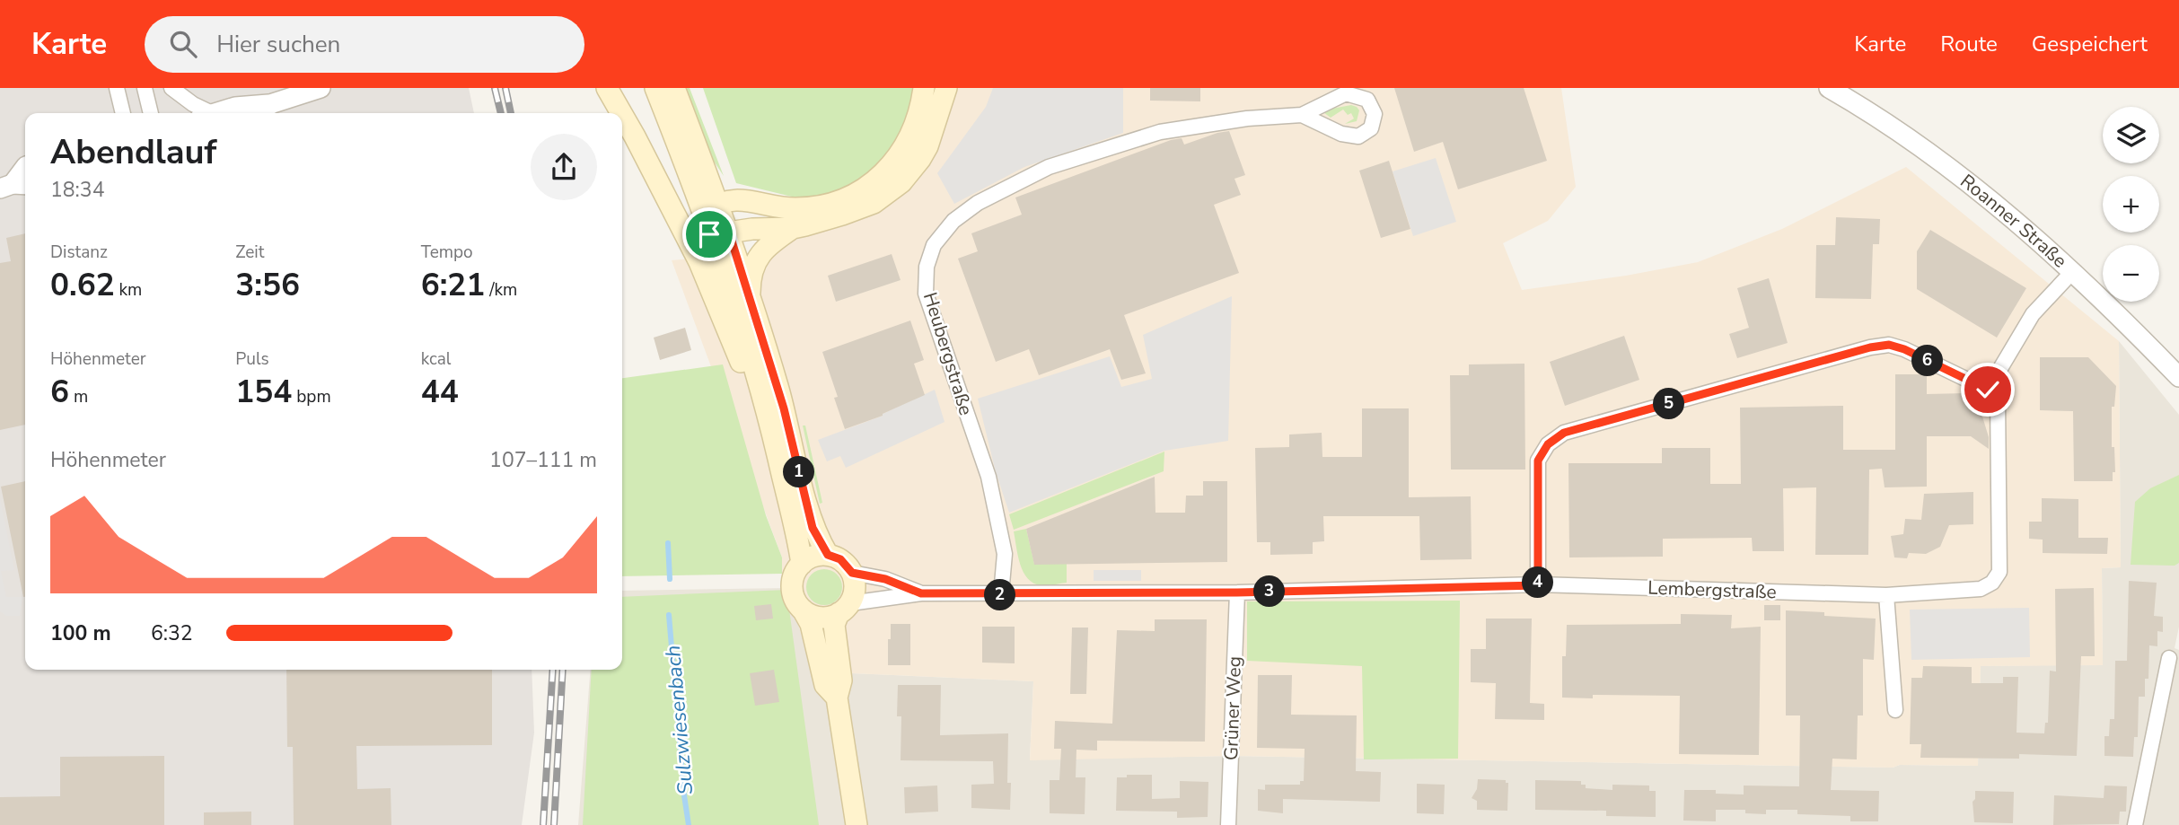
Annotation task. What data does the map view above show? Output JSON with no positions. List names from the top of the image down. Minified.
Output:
{"streets":{"street":["Roanner Straße","Heubergstraße","Lembergstraße","Grüner Weg"]},"crossings":[["Heubergstraße","Lembergstraße"],["Lembergstraße","Grüner Weg"]],"water":["Sulzwiesenbach"],"page":{"header":"Karte","search":"Hier suchen","nav":["Karte","Route","Gespeichert"],"map_buttons":["+","−"],"heading":["Abendlauf","18:34"],"stats":[["Distanz","0.62 km"],["Zeit","3:56"],["Tempo","6:21 /km"],["Höhenmeter","6 m"],["Puls","154 bpm"],["kcal","44"]],"pins":["6","5","1","4","3","2"],"chart":["Höhenmeter","107–111 m"],"list":[{"name":"100 m","note":"6:32"}]}}
